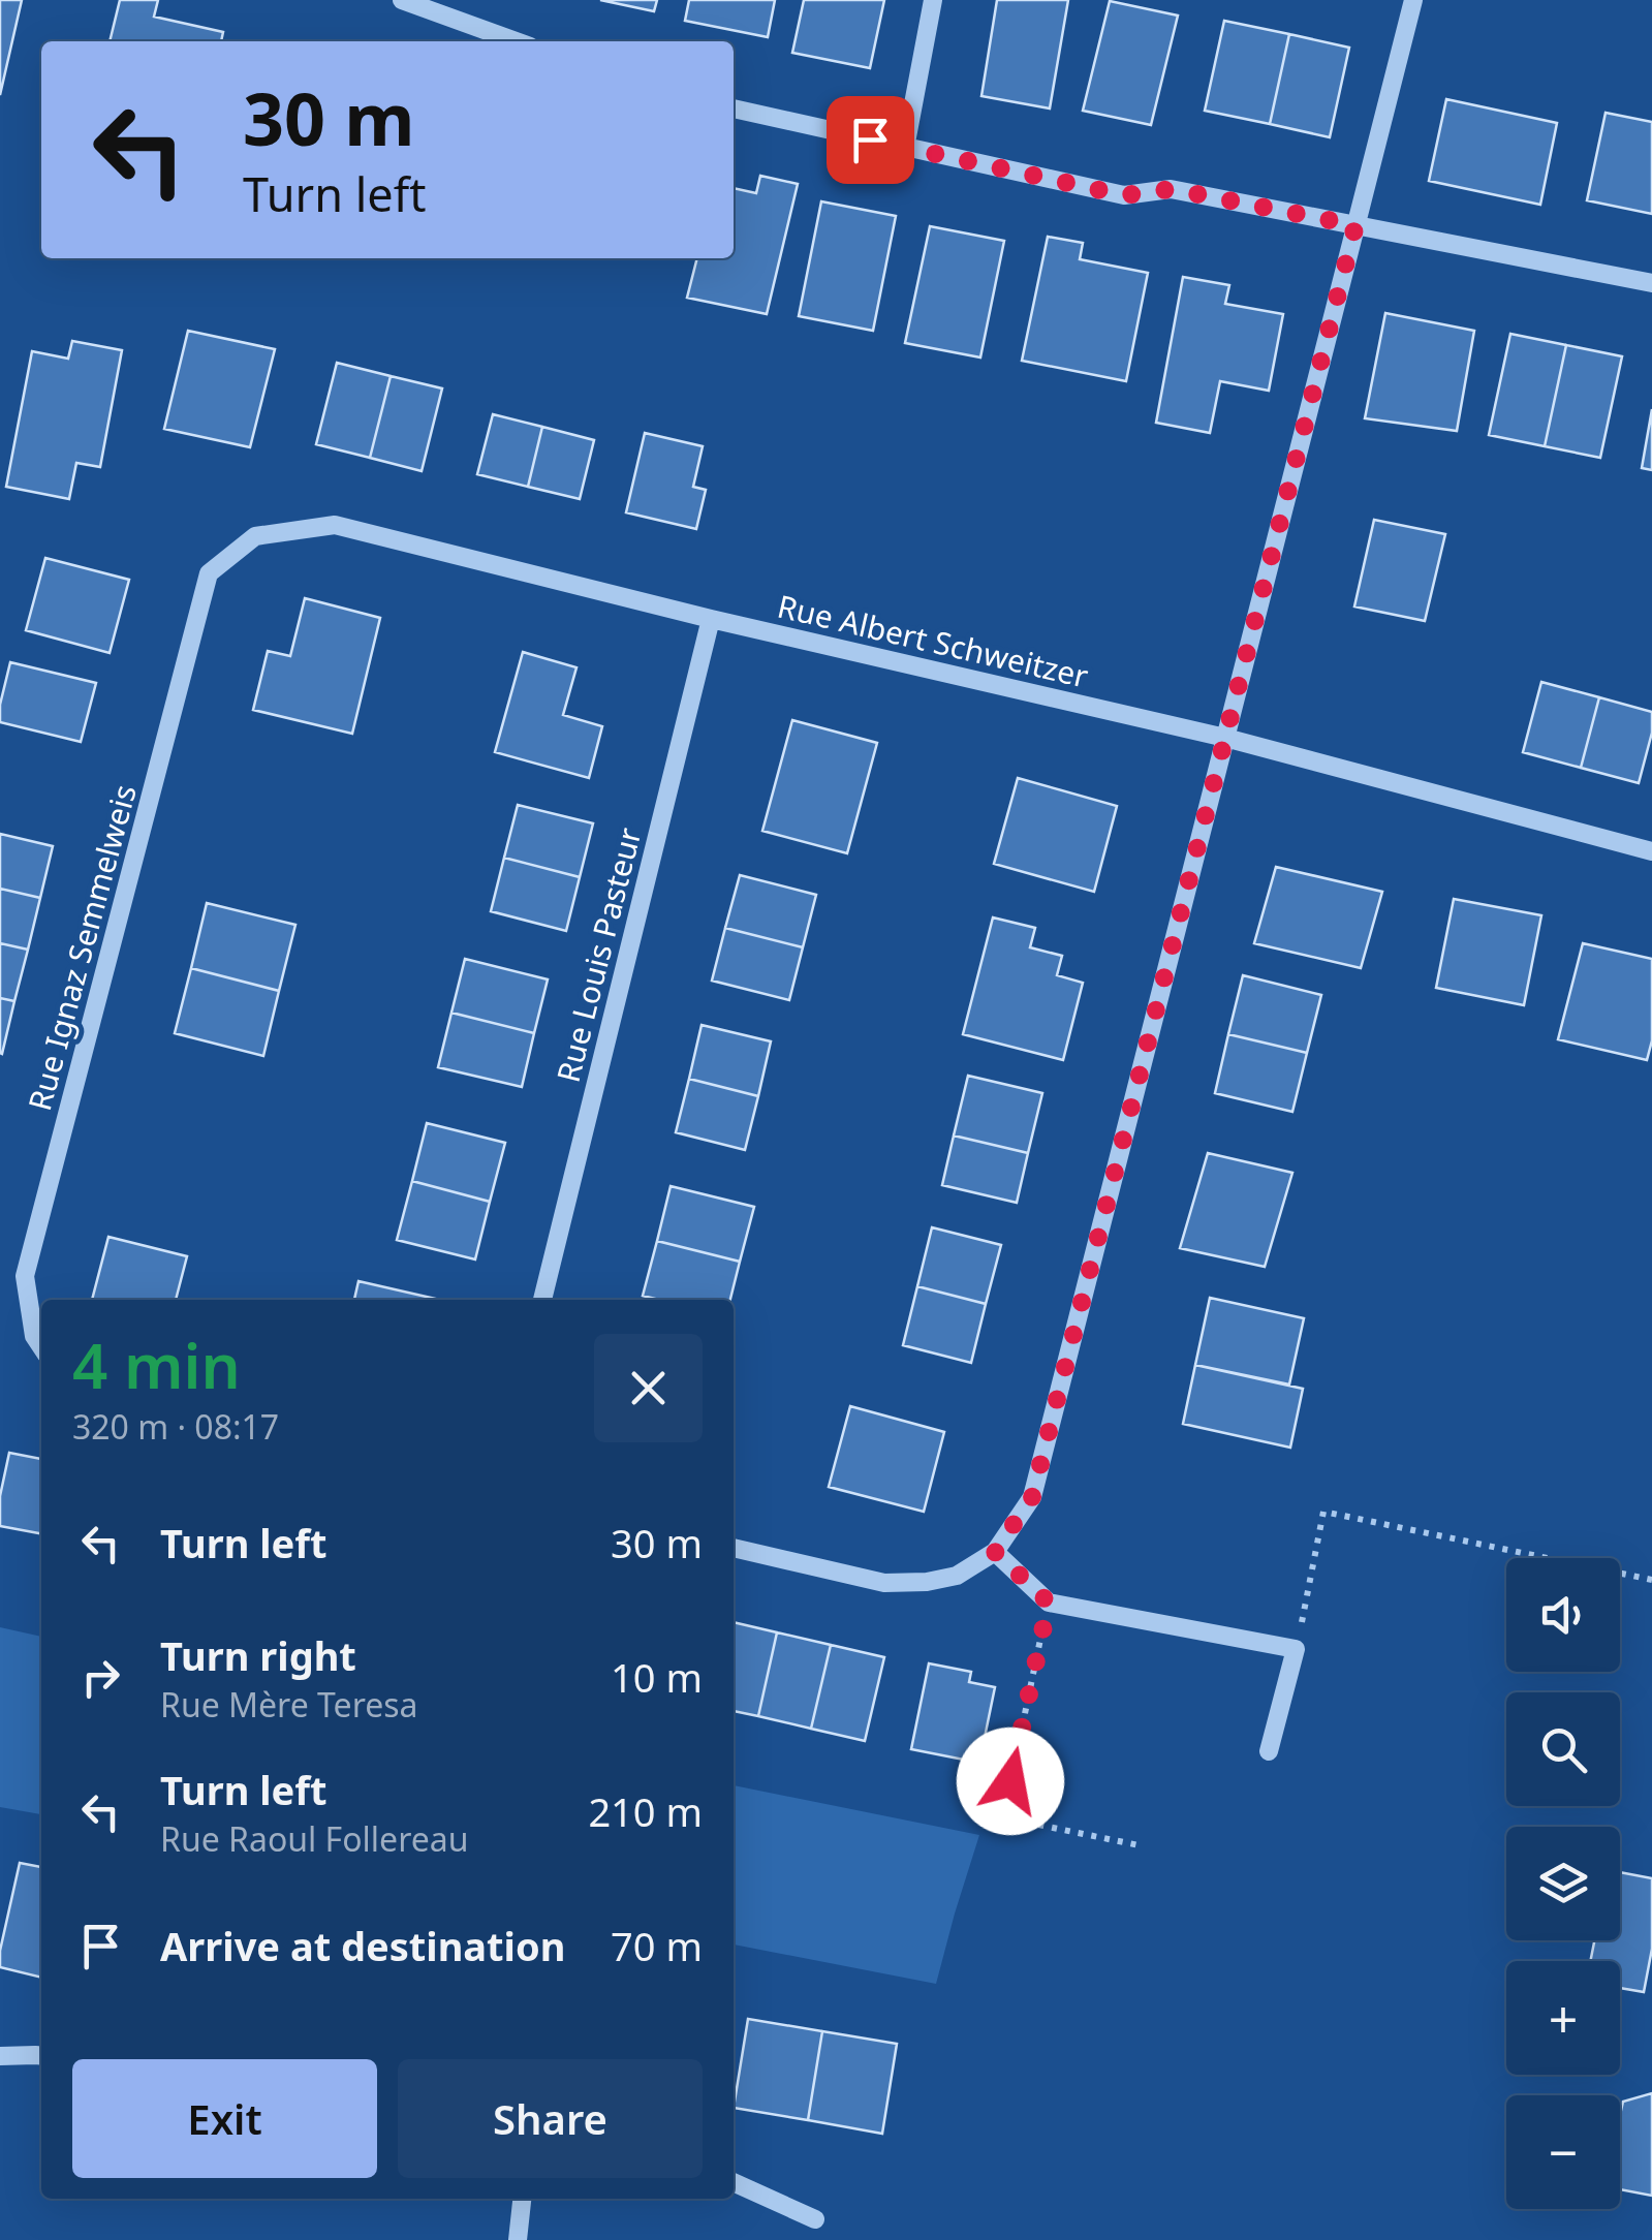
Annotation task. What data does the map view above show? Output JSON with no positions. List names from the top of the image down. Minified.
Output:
{"streets":{"street":["Rue Albert Schweitzer","Rue Ignaz Semmelweis","Rue Louis Pasteur"]},"crossings":[["Rue Albert Schweitzer","Rue Ignaz Semmelweis"],["Rue Albert Schweitzer","Rue Louis Pasteur"]],"page":{"turn":["30 m","Turn left"],"heading":["4 min","320 m · 08:17"],"list":[{"name":"Turn left","value":"30 m"},{"name":"Turn right","note":"Rue Mère Teresa","value":"10 m"},{"name":"Turn left","note":"Rue Raoul Follereau","value":"210 m"},{"name":"Arrive at destination","value":"70 m"}],"map_buttons":["+","−"],"buttons":["Exit","Share"]}}
